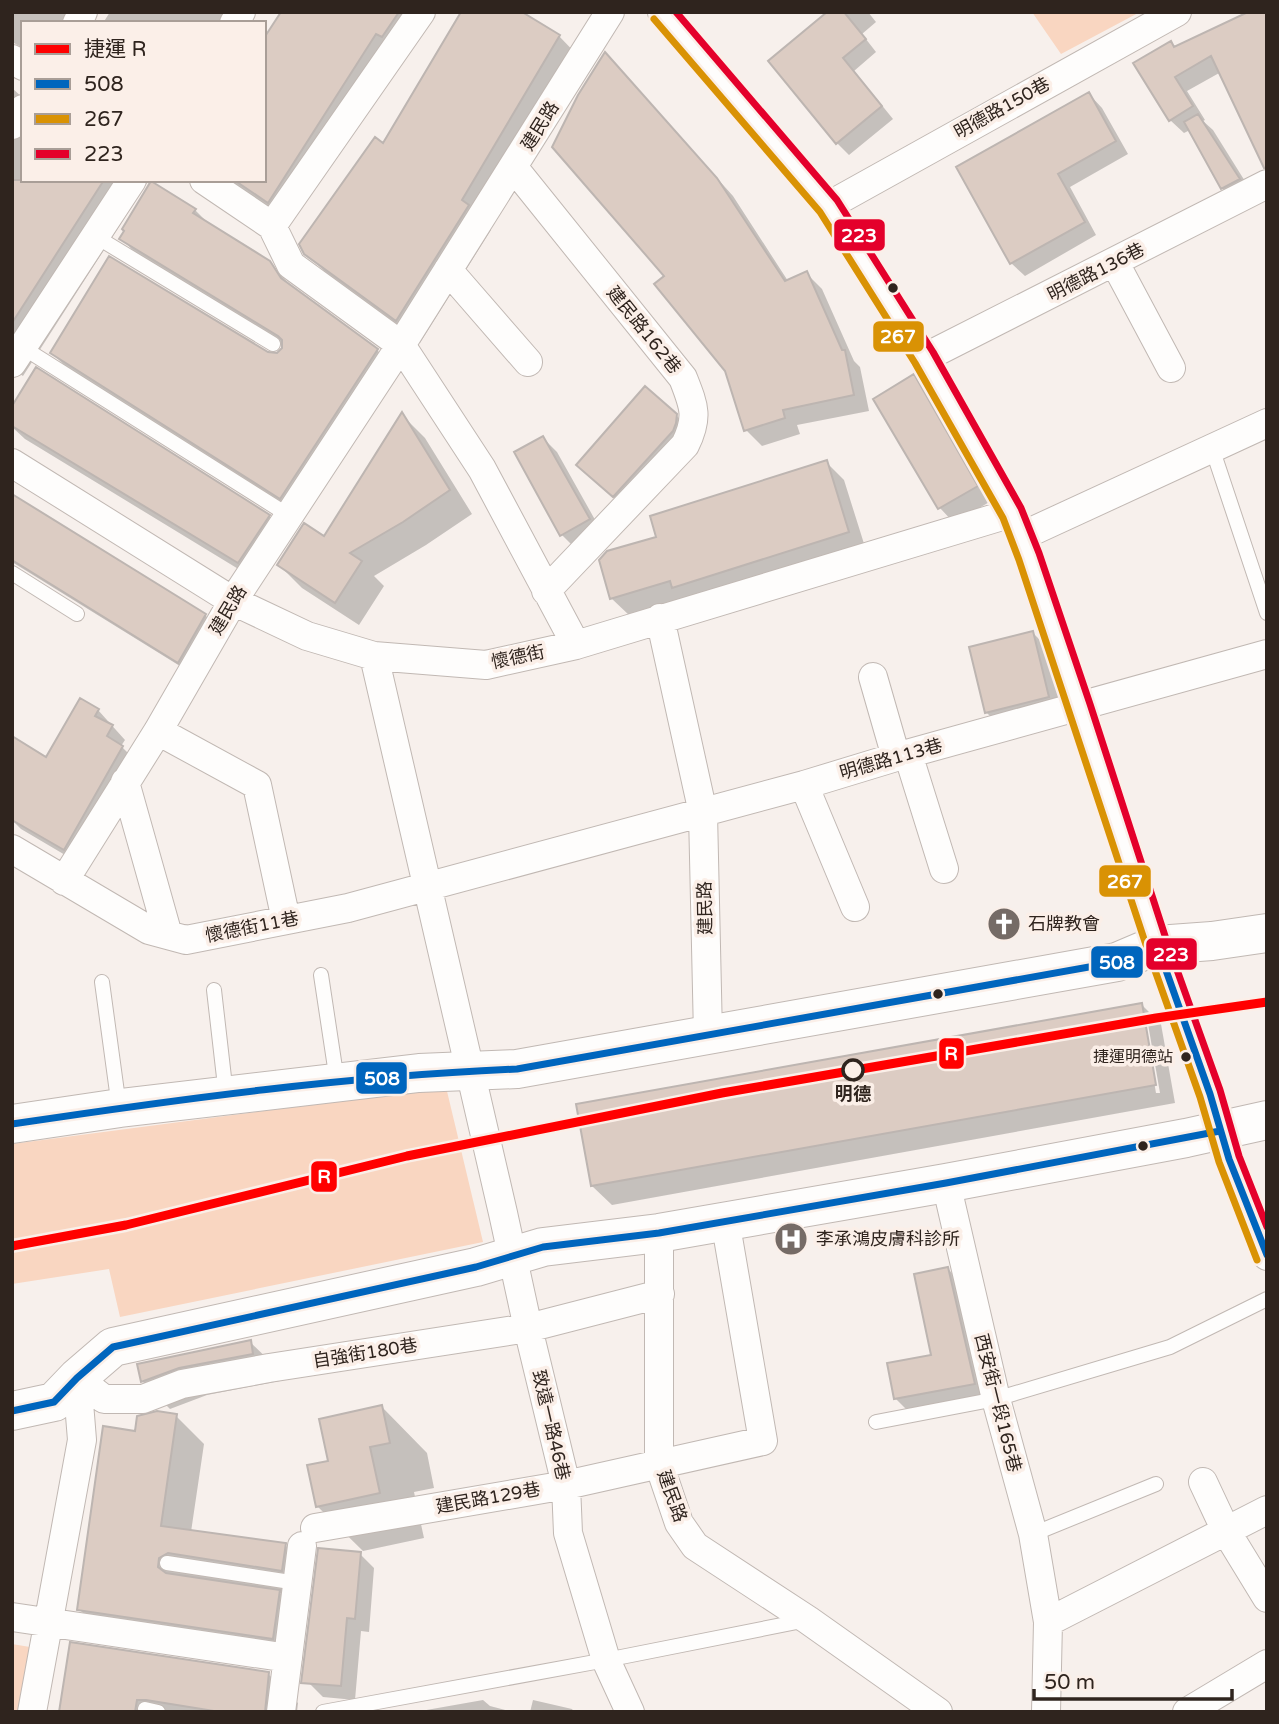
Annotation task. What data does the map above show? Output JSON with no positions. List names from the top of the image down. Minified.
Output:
{"streets":{"street":["明德路150巷","建民路","明德路136巷","建民路162巷","懷德街","明德路113巷","懷德街11巷","自強街180巷","西安街一段165巷","致遠一路46巷","建民路129巷"]},"crossings":[["建民路","建民路162巷"],["建民路","懷德街"],["建民路","明德路113巷"],["建民路","懷德街11巷"],["建民路","自強街180巷"],["建民路","建民路129巷"],["懷德街","致遠一路46巷"],["明德路113巷","懷德街11巷"],["懷德街11巷","致遠一路46巷"],["自強街180巷","致遠一路46巷"],["致遠一路46巷","建民路129巷"]],"places":{"church":["石牌教會"],"other":["捷運明德站","明德"],"hospital":["李承鴻皮膚科診所"]},"lines":["transit line 223","transit line 267","transit line 508","metro line R"],"legend":["捷運 R","508","267","223"],"scale_bar":"50 m"}
